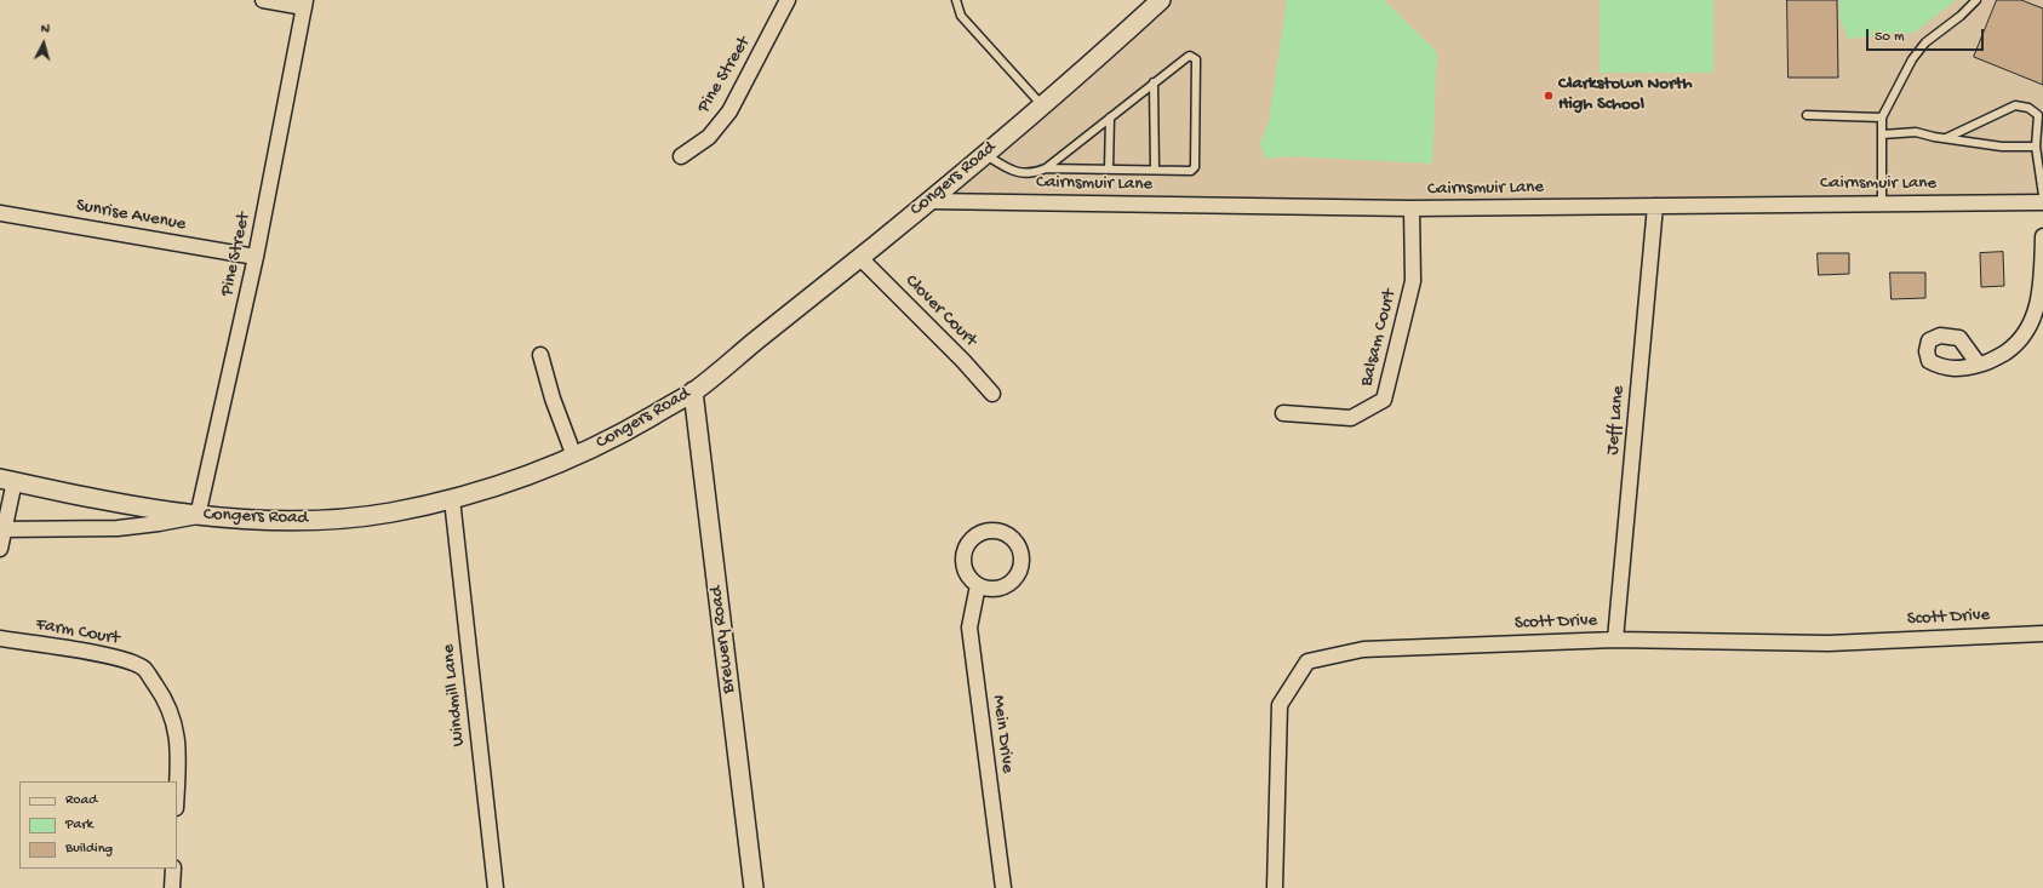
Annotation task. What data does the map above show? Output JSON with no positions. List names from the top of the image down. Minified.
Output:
{"streets":{"street":["Pine Street","Congers Road","Cairnsmuir Lane","Sunrise Avenue","Clover Court","Balsam Court","Jeff Lane","Scott Drive","Farm Court","Brewery Road","Windmill Lane","Mein Drive"]},"crossings":[["Pine Street","Congers Road"],["Pine Street","Sunrise Avenue"],["Congers Road","Cairnsmuir Lane"],["Congers Road","Clover Court"],["Congers Road","Brewery Road"],["Congers Road","Windmill Lane"],["Cairnsmuir Lane","Balsam Court"],["Cairnsmuir Lane","Jeff Lane"],["Jeff Lane","Scott Drive"]],"places":["Clarkstown North High School"],"legend":["Road","Park","Building"],"scale_bar":"50 m","north":"top"}
